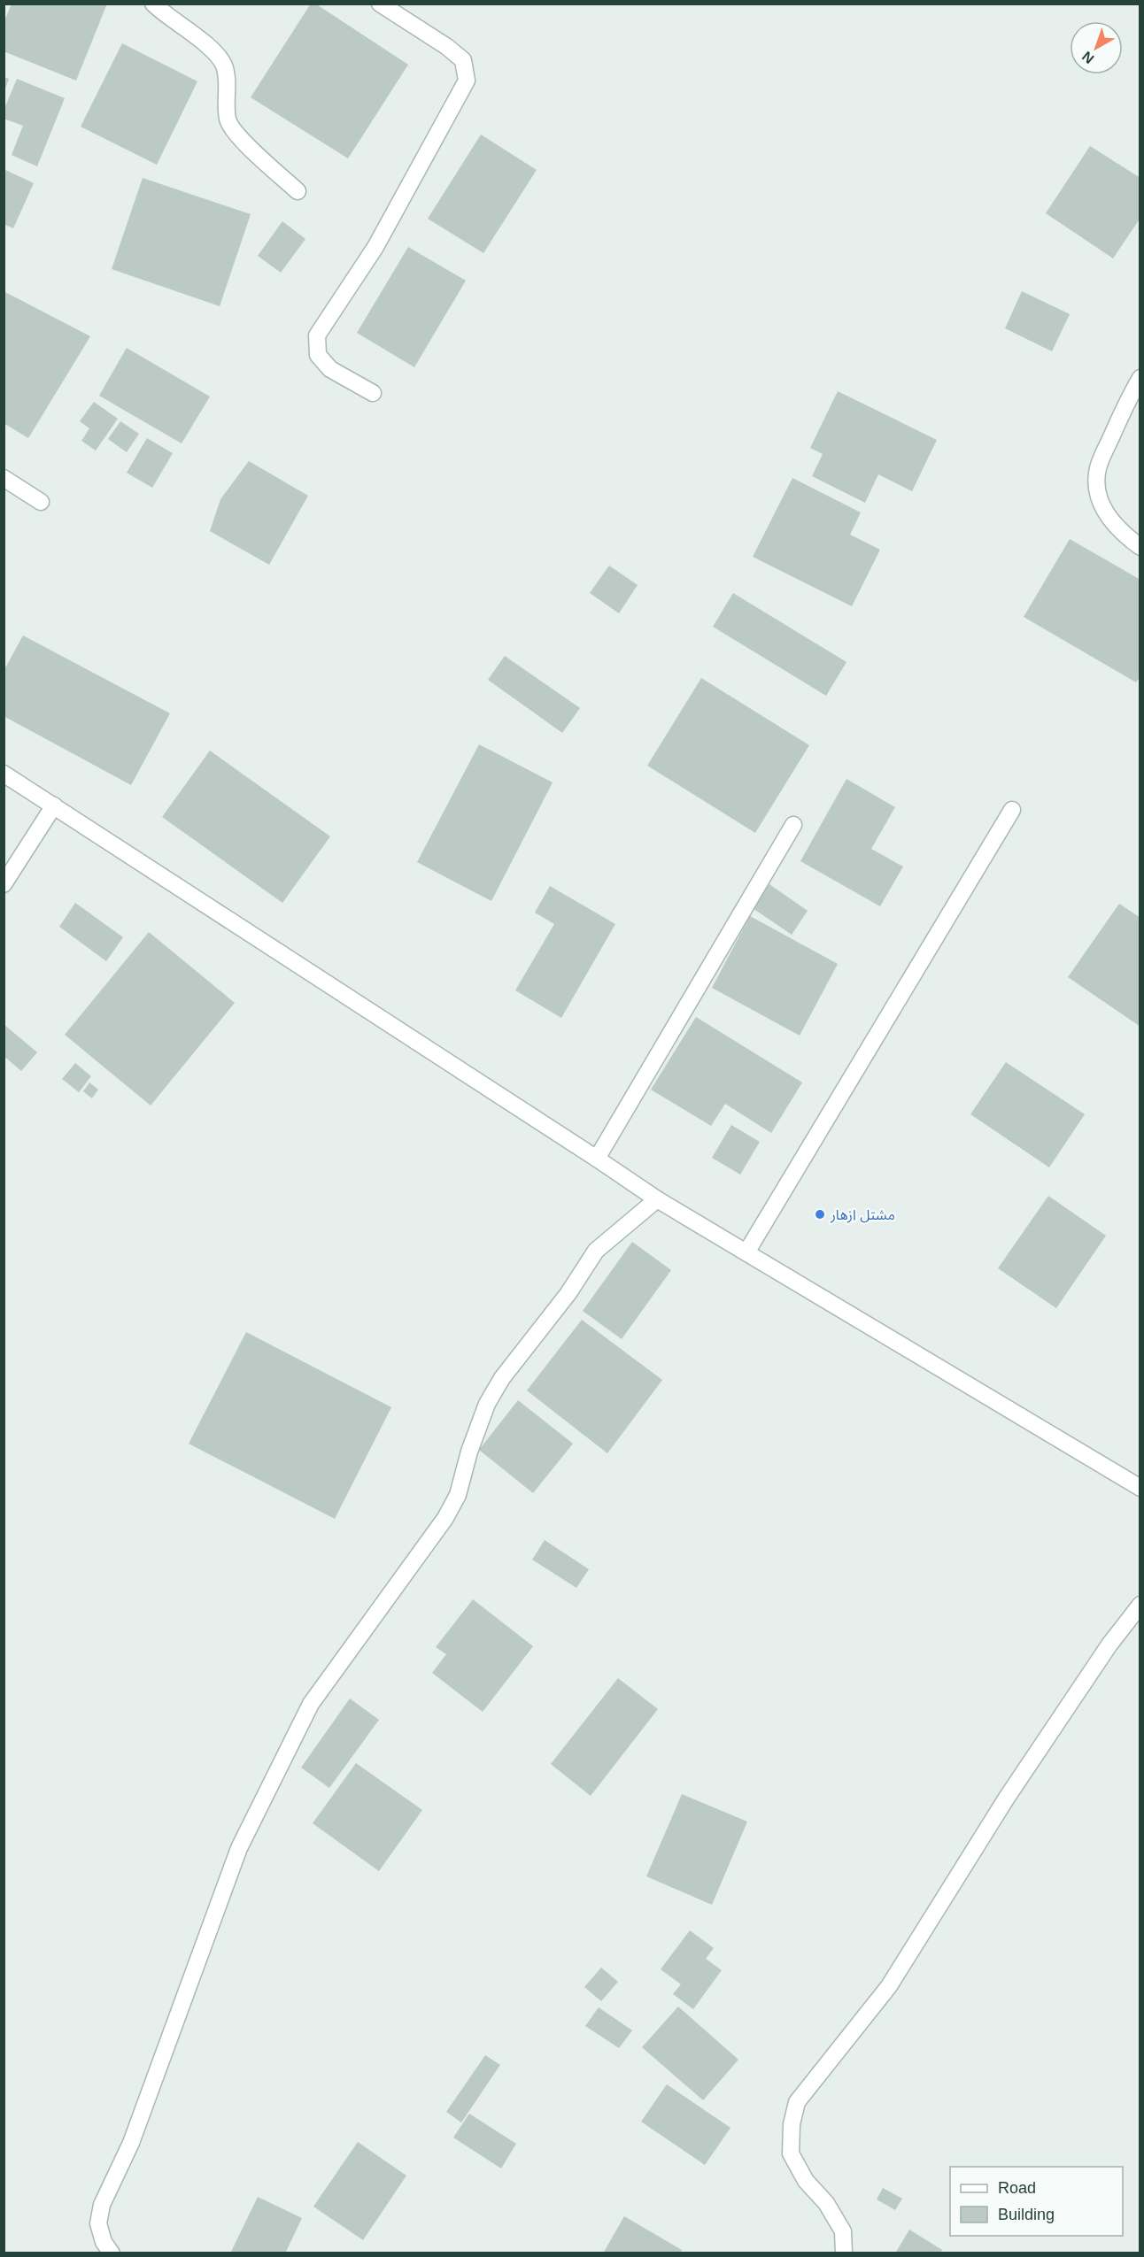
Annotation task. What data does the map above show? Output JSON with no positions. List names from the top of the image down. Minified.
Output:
{"places":["مشتل ازهار"],"legend":["Road","Building"],"north":"bottom left"}
